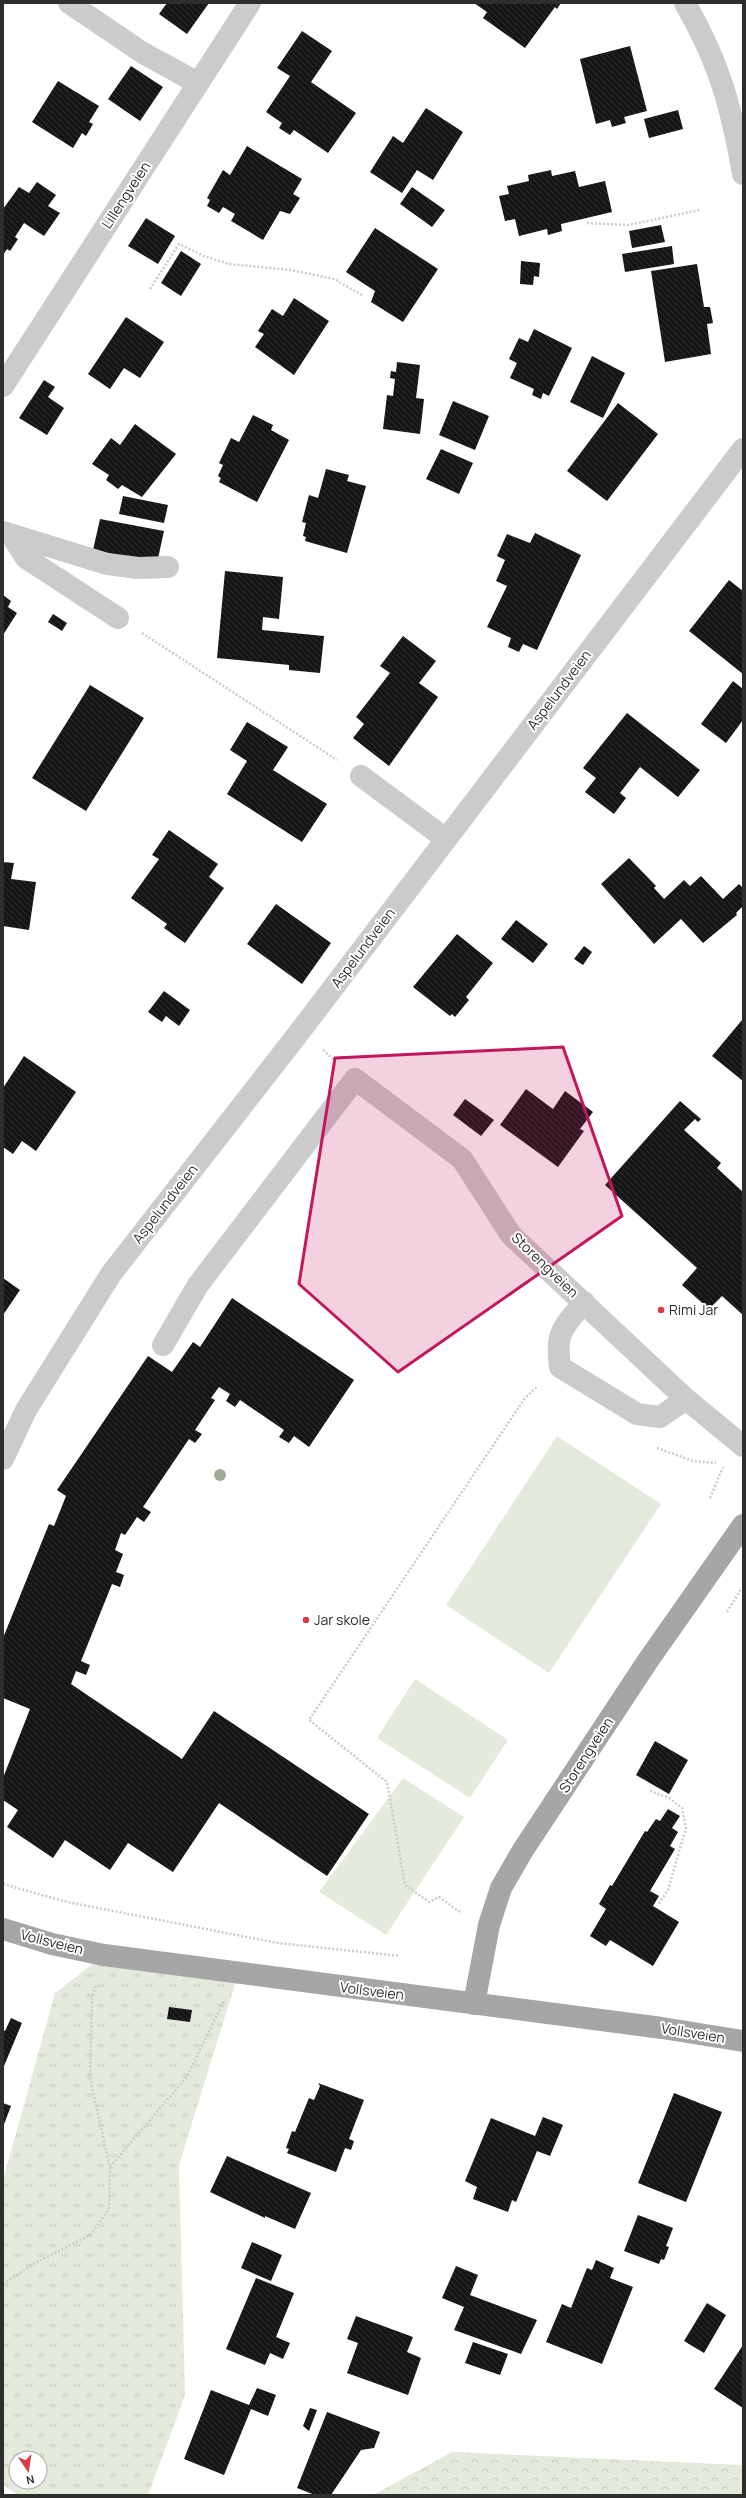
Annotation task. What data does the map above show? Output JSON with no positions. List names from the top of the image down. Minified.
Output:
{"streets":{"main road":["Storengveien","Vollsveien"],"street":["Lillengveien","Aspelundveien"]},"crossings":[["Storengveien","Vollsveien"]],"places":["Rimi Jar","Jar skole"],"north":"bottom"}
